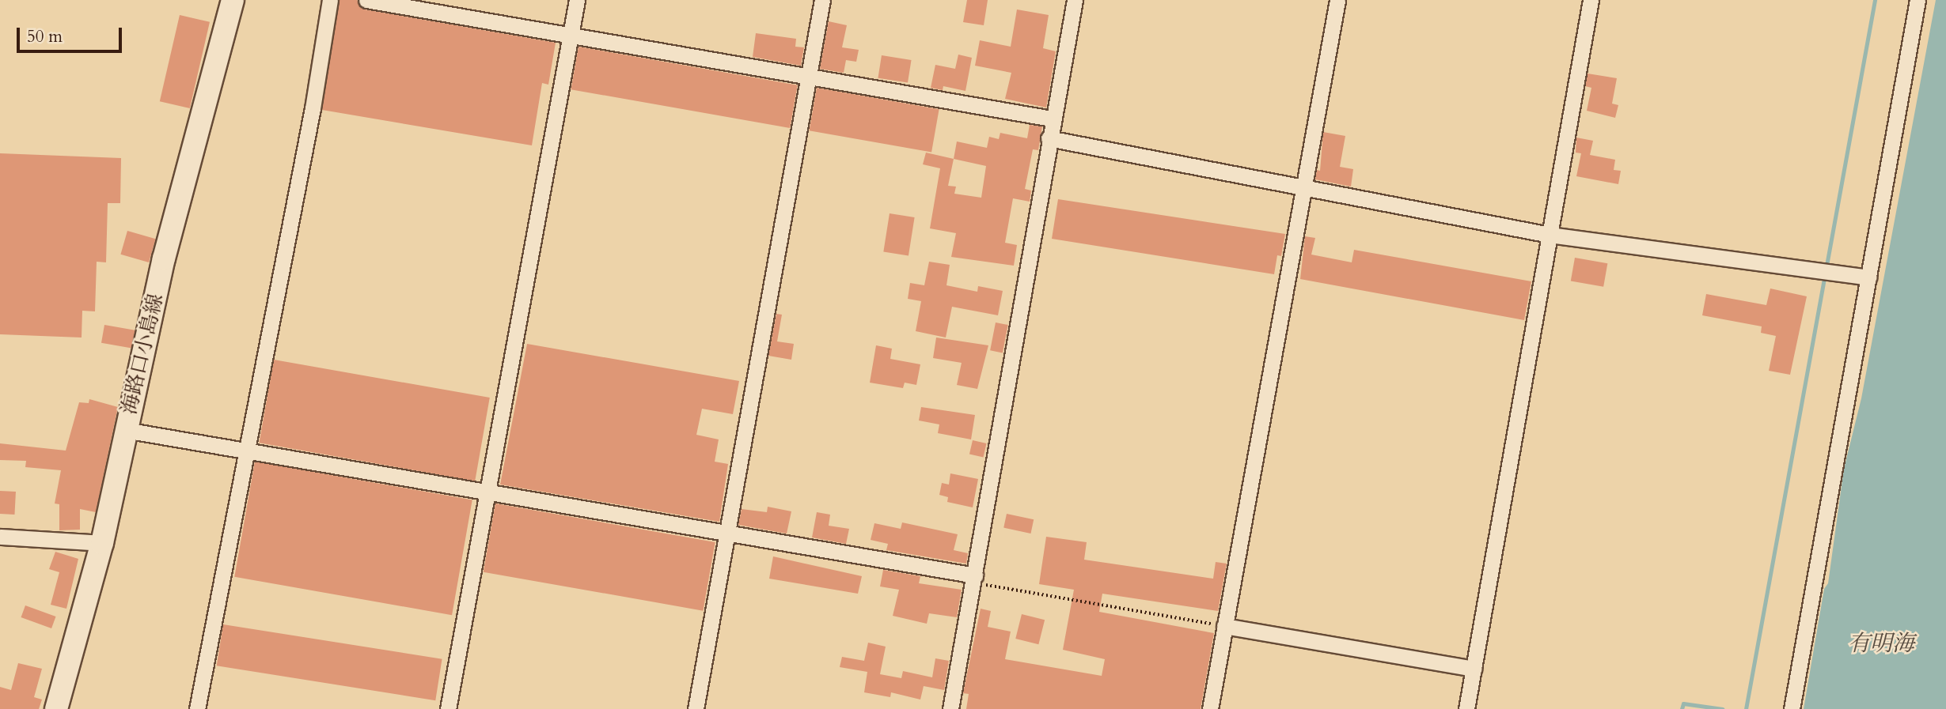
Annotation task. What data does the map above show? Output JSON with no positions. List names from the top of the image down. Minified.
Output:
{"streets":{"main road":["海路口小島線"]},"water":["有明海"],"scale_bar":"50 m"}
